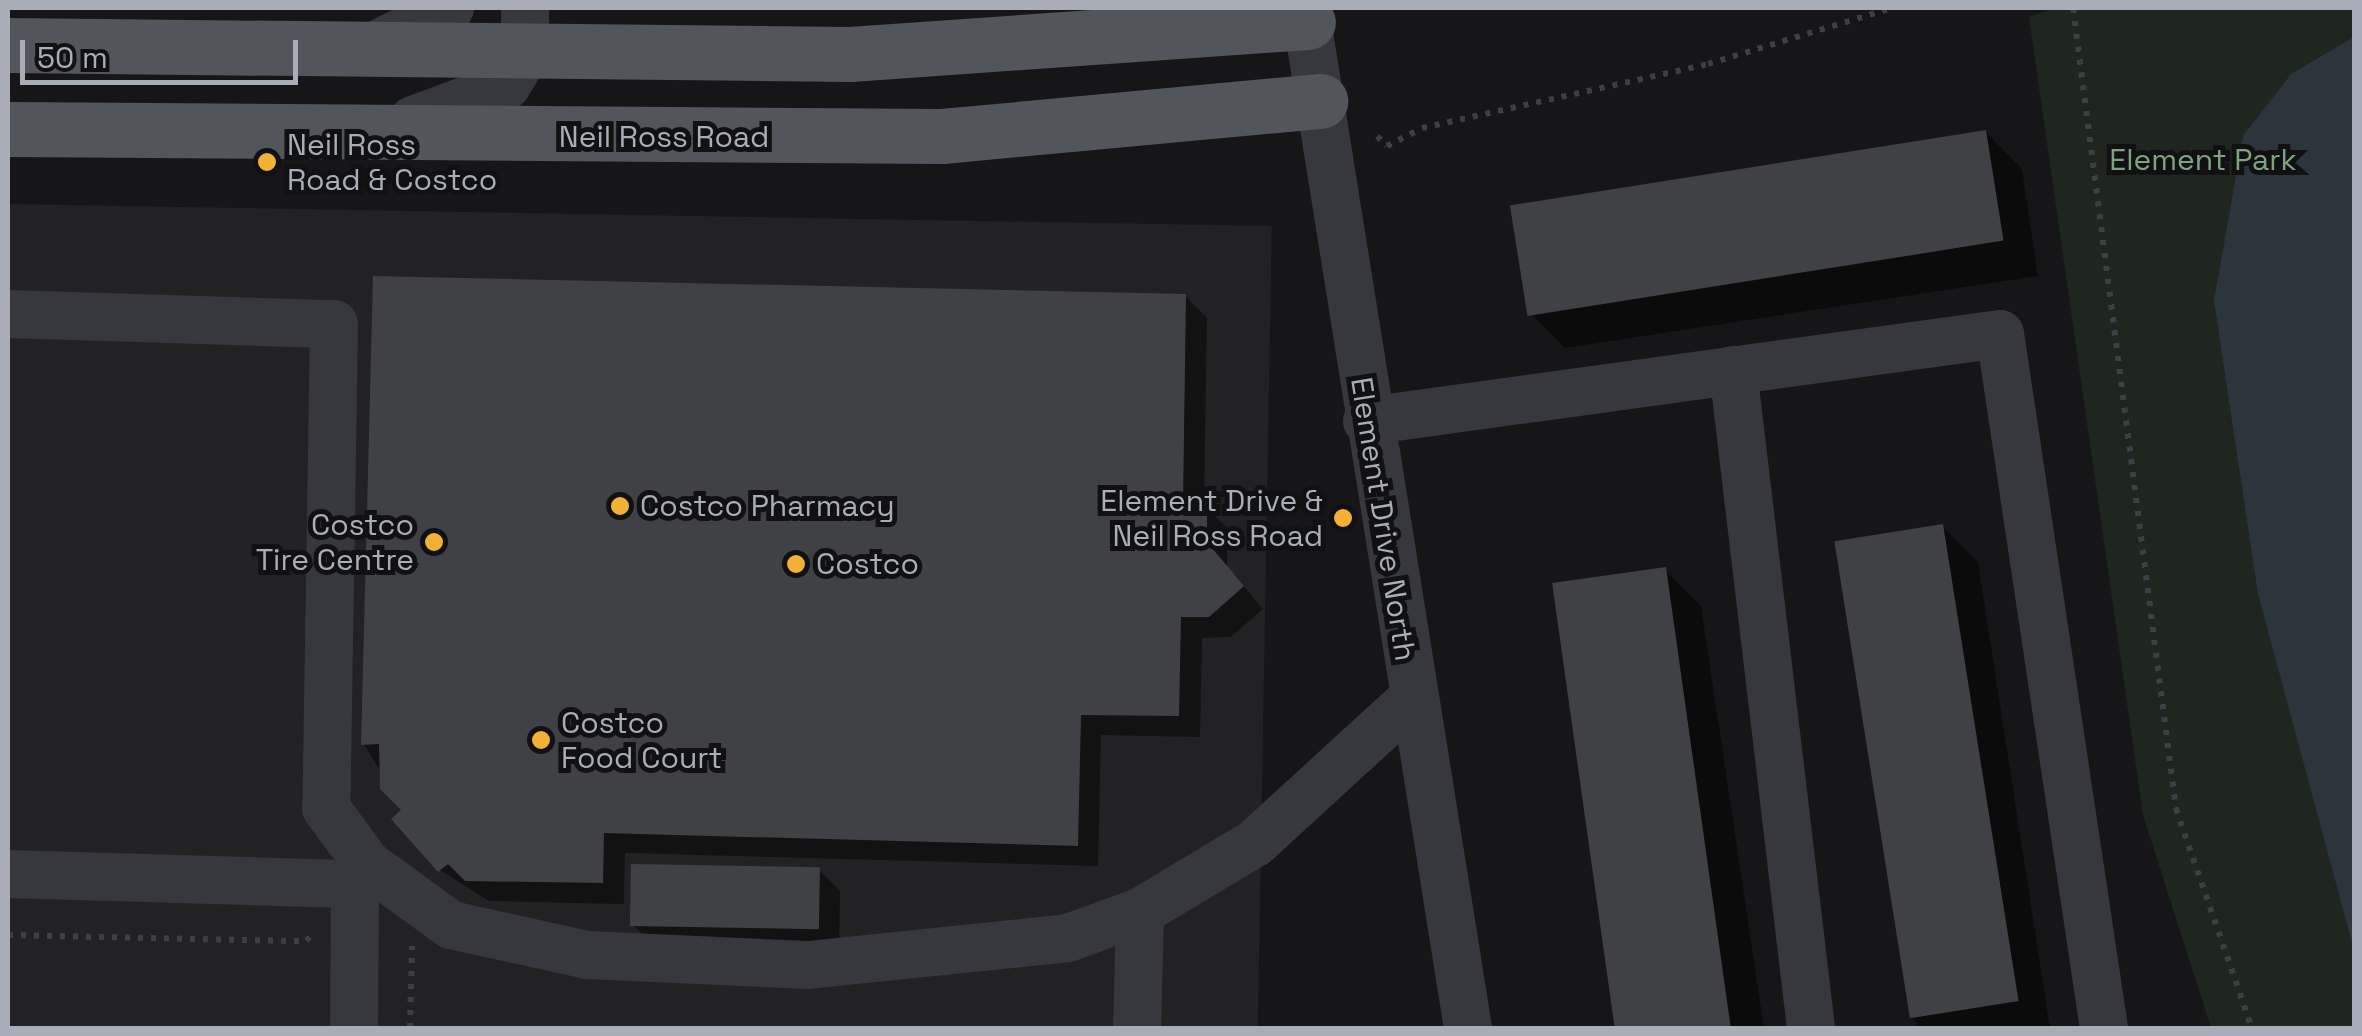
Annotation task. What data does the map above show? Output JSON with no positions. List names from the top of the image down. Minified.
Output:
{"streets":{"main road":["Neil Ross Road"],"street":["Element Drive North"]},"crossings":[["Neil Ross Road","Element Drive North"]],"parks":["Element Park"],"places":["Neil Ross Road & Costco","Costco Pharmacy","Element Drive & Neil Ross Road","Costco Tire Centre","Costco","Costco Food Court"],"scale_bar":"50 m"}
